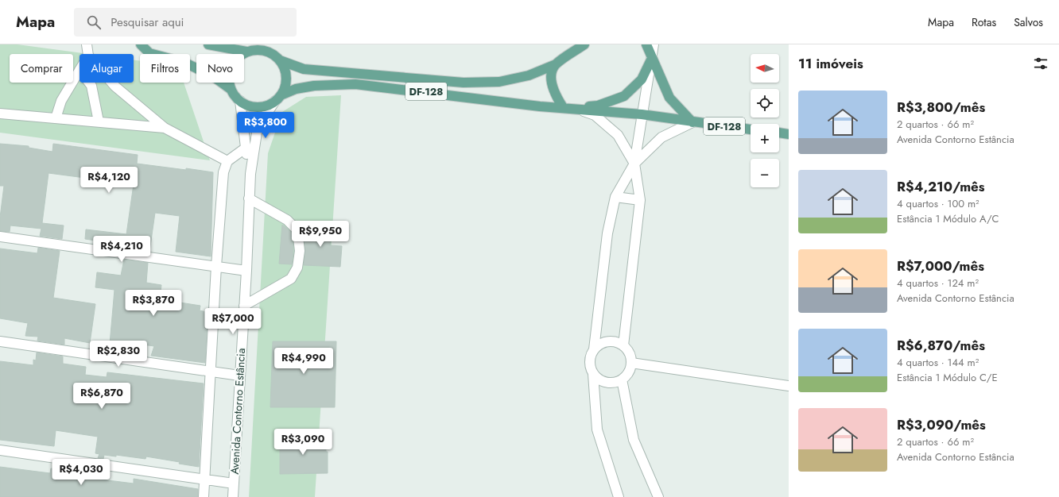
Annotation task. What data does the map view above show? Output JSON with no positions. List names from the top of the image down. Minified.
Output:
{"streets":{"main road":["DF-128"],"street":["Avenida Contorno Estância"]},"crossings":[["DF-128","Avenida Contorno Estância"]],"north":"left","page":{"header":"Mapa","search":"Pesquisar aqui","nav":["Mapa","Rotas","Salvos"],"heading":"11 imóveis","map_buttons":["+","−"],"chip":["Comprar","Alugar","Filtros","Novo"],"list":[{"name":"R$3,800/mês","note":"2 quartos · 66 m² · Avenida Contorno Estância"},{"name":"R$4,210/mês","note":"4 quartos · 100 m² · Estância 1 Módulo A/C"},{"name":"R$7,000/mês","note":"4 quartos · 124 m² · Avenida Contorno Estância"},{"name":"R$6,870/mês","note":"4 quartos · 144 m² · Estância 1 Módulo C/E"},{"name":"R$3,090/mês","note":"2 quartos · 66 m² · Avenida Contorno Estância"}],"price":["R$3,800","R$4,120","R$9,950","R$4,210","R$3,870","R$7,000","R$2,830","R$4,990","R$6,870","R$3,090","R$4,030"]}}
